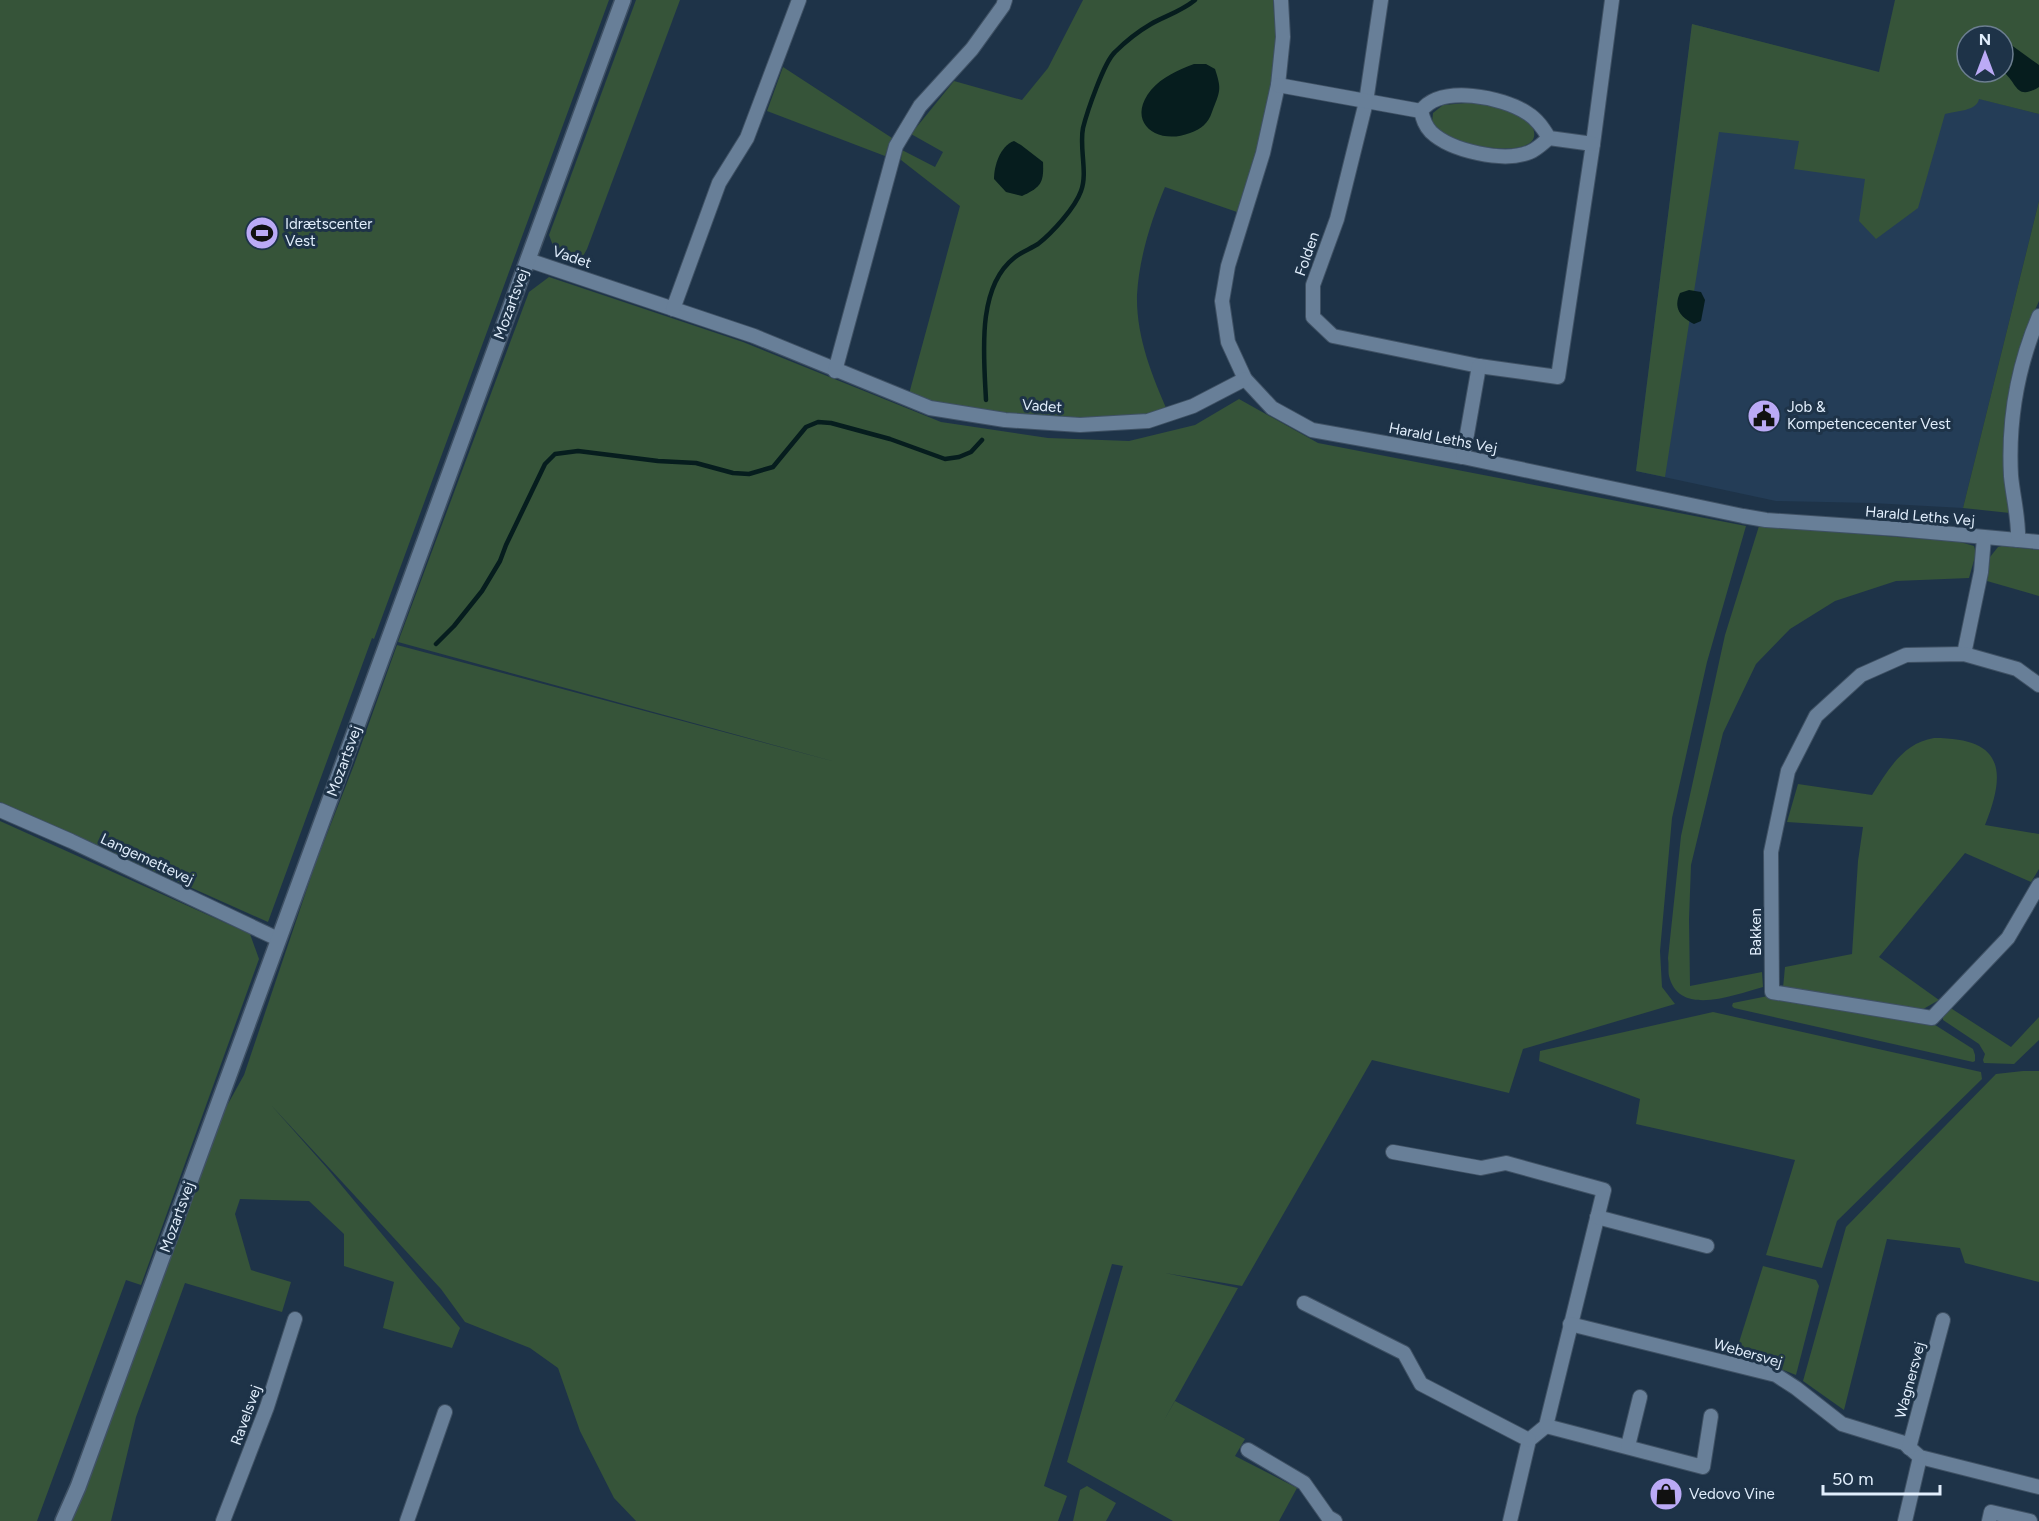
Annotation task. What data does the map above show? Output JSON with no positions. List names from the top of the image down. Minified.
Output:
{"streets":{"street":["Folden","Vadet","Mozartsvej","Harald Leths Vej","Langemettevej","Bakken","Webersvej","Wagnersvej","Ravelsvej"]},"crossings":[["Vadet","Mozartsvej"],["Vadet","Harald Leths Vej"],["Mozartsvej","Langemettevej"],["Webersvej","Wagnersvej"]],"places":{"sports":["Idrætscenter Vest"],"public building":["Job & Kompetencecenter Vest"],"shop":["Vedovo Vine"]},"scale_bar":"50 m","north":"top"}
